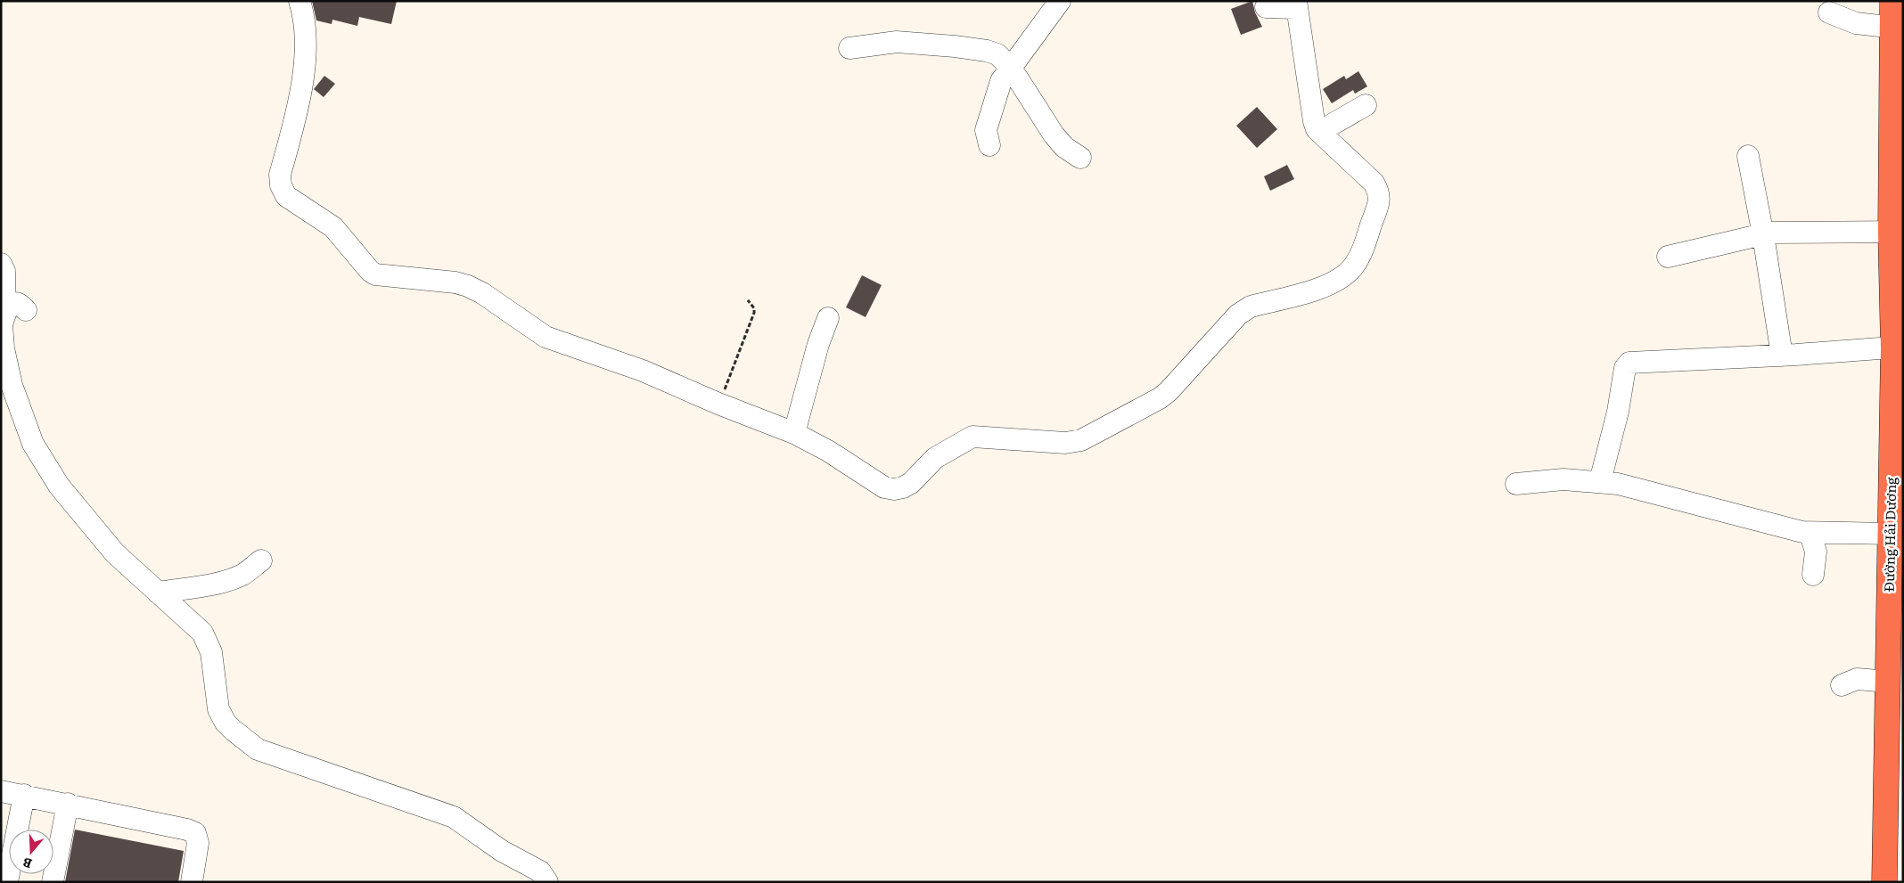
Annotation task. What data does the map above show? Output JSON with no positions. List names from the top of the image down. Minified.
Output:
{"streets":{"highway":["Đường Hải Dương"]},"north":"bottom"}
